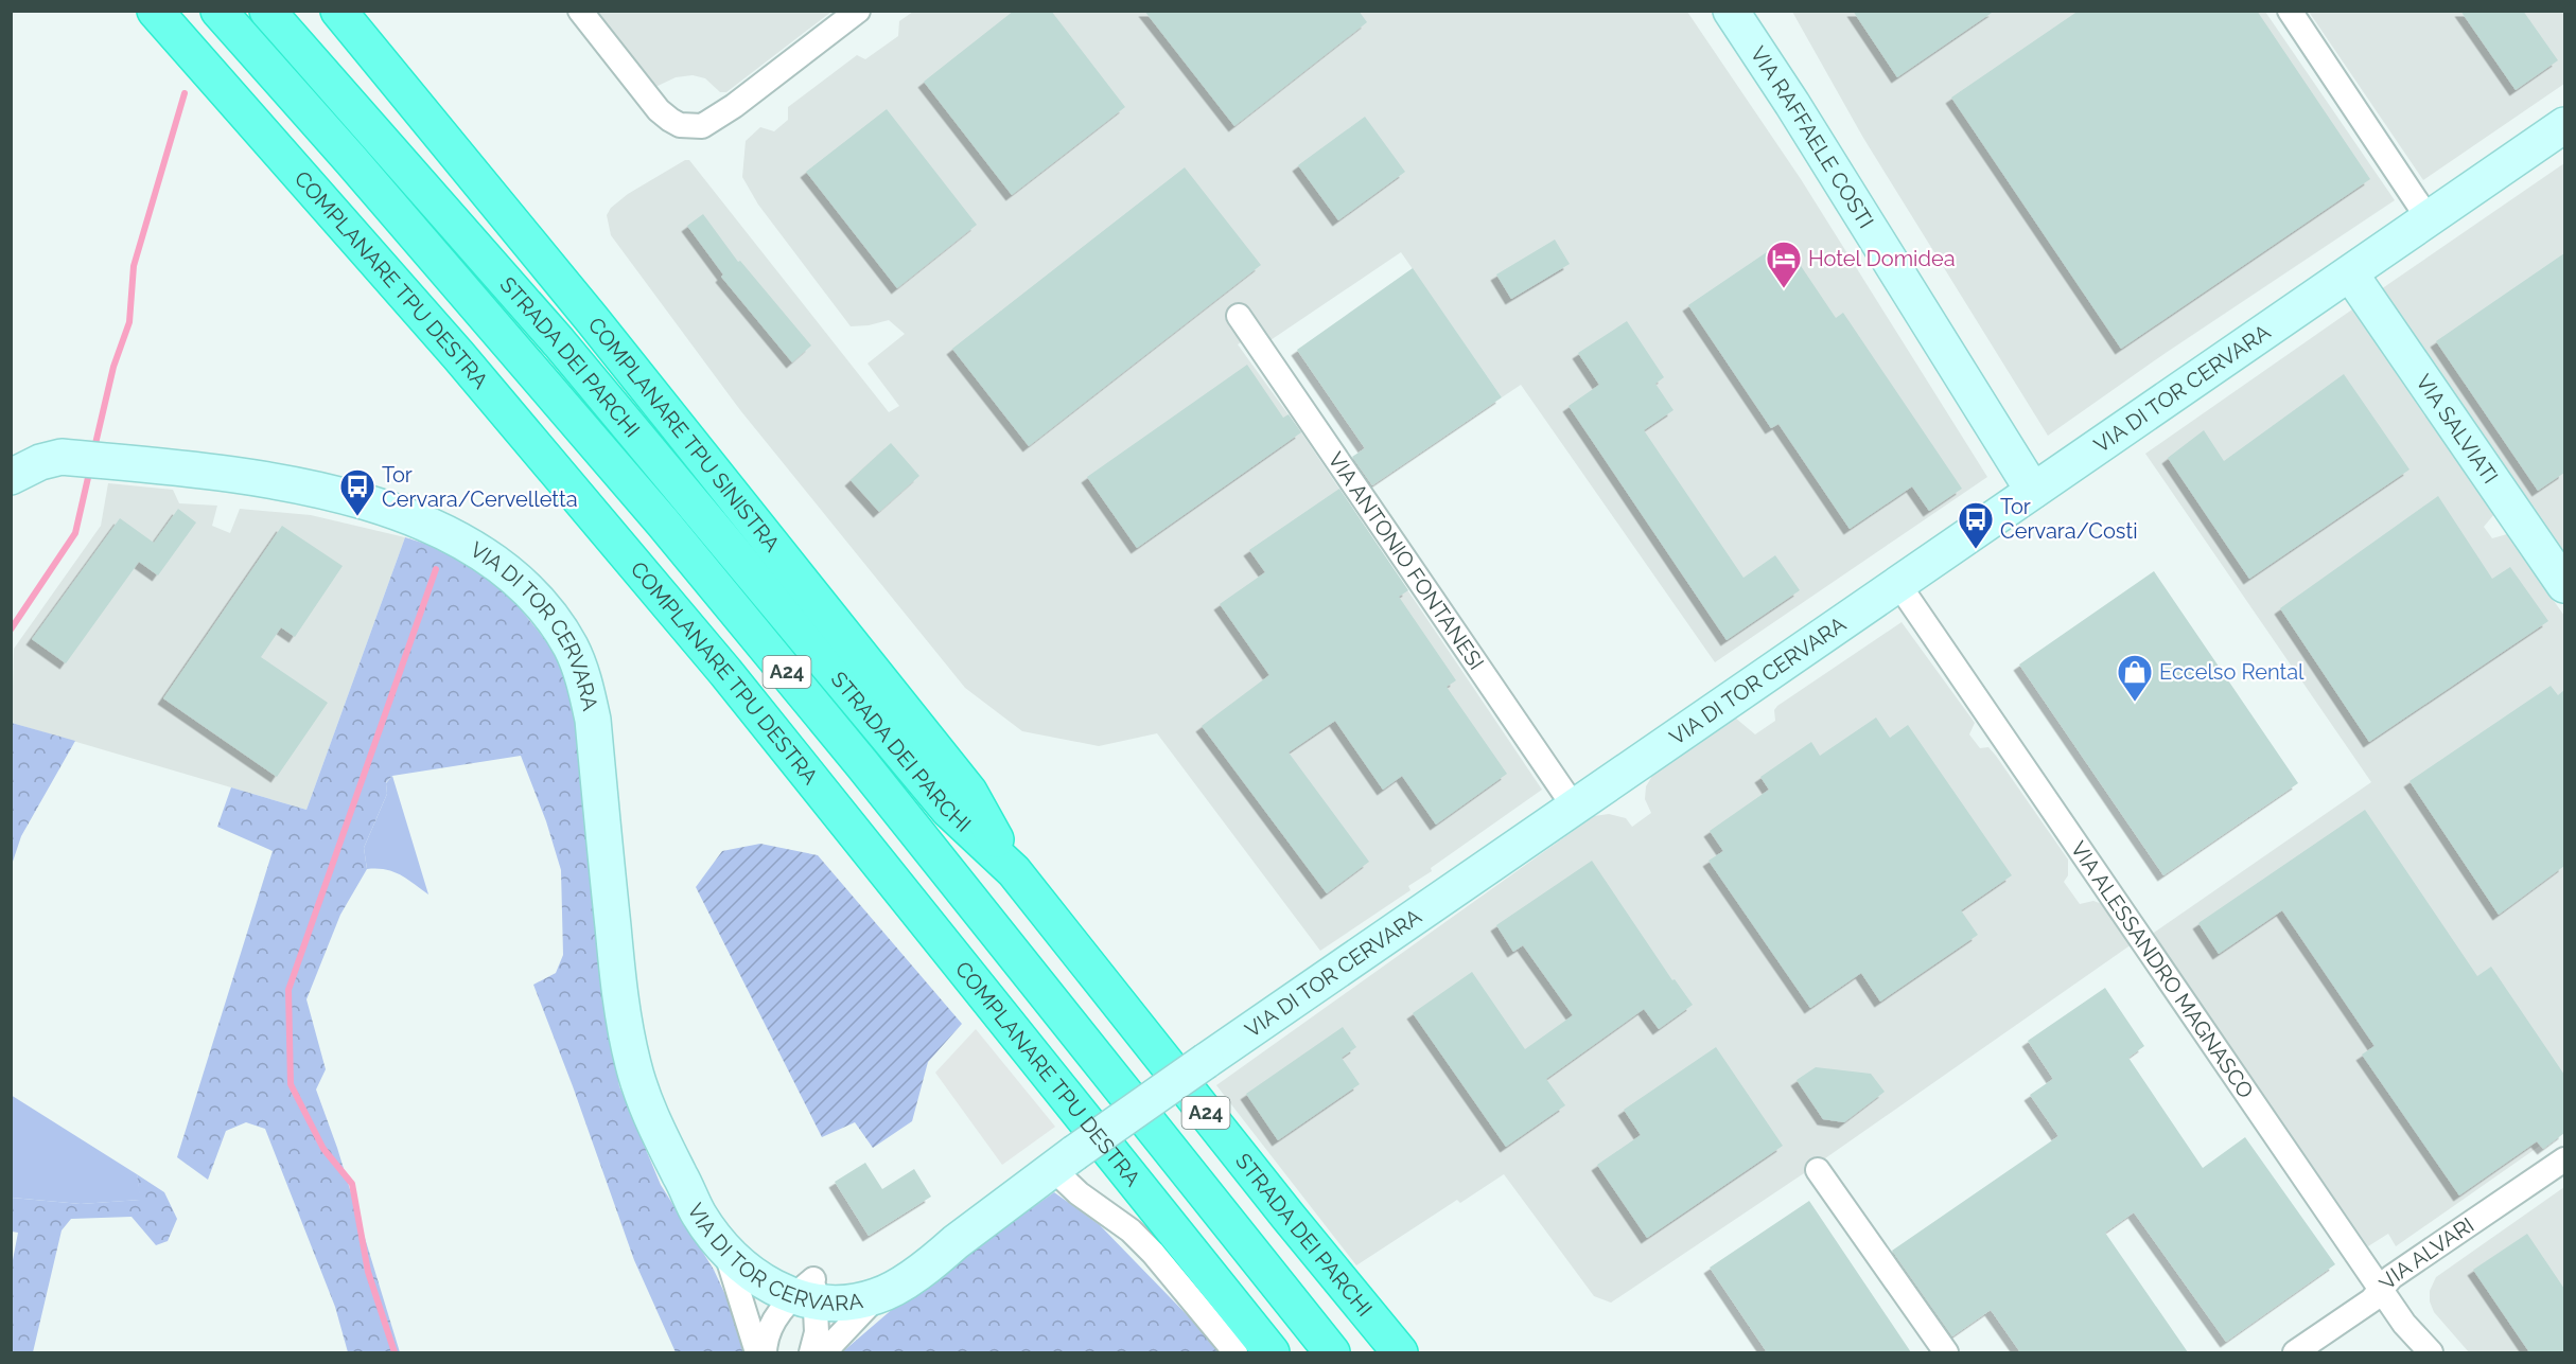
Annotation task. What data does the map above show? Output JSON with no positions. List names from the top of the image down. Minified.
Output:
{"streets":{"highway":["COMPLANARE TPU DESTRA","STRADA DEI PARCHI","COMPLANARE TPU SINISTRA","A24"],"street":["VIA RAFFAELE COSTI","VIA DI TOR CERVARA","VIA SALVIATI","VIA ANTONIO FONTANESI","VIA ALESSANDRO MAGNASCO","VIA ALVARI"]},"crossings":[["VIA RAFFAELE COSTI","VIA DI TOR CERVARA"],["STRADA DEI PARCHI","COMPLANARE TPU SINISTRA"],["VIA DI TOR CERVARA","VIA SALVIATI"],["VIA DI TOR CERVARA","VIA ANTONIO FONTANESI"],["VIA DI TOR CERVARA","VIA ALESSANDRO MAGNASCO"],["VIA ALESSANDRO MAGNASCO","VIA ALVARI"]],"places":{"hotel":["Hotel Domidea"],"bus stop":["Tor Cervara/Cervelletta","Tor Cervara/Costi"],"shop":["Eccelso Rental"]}}
